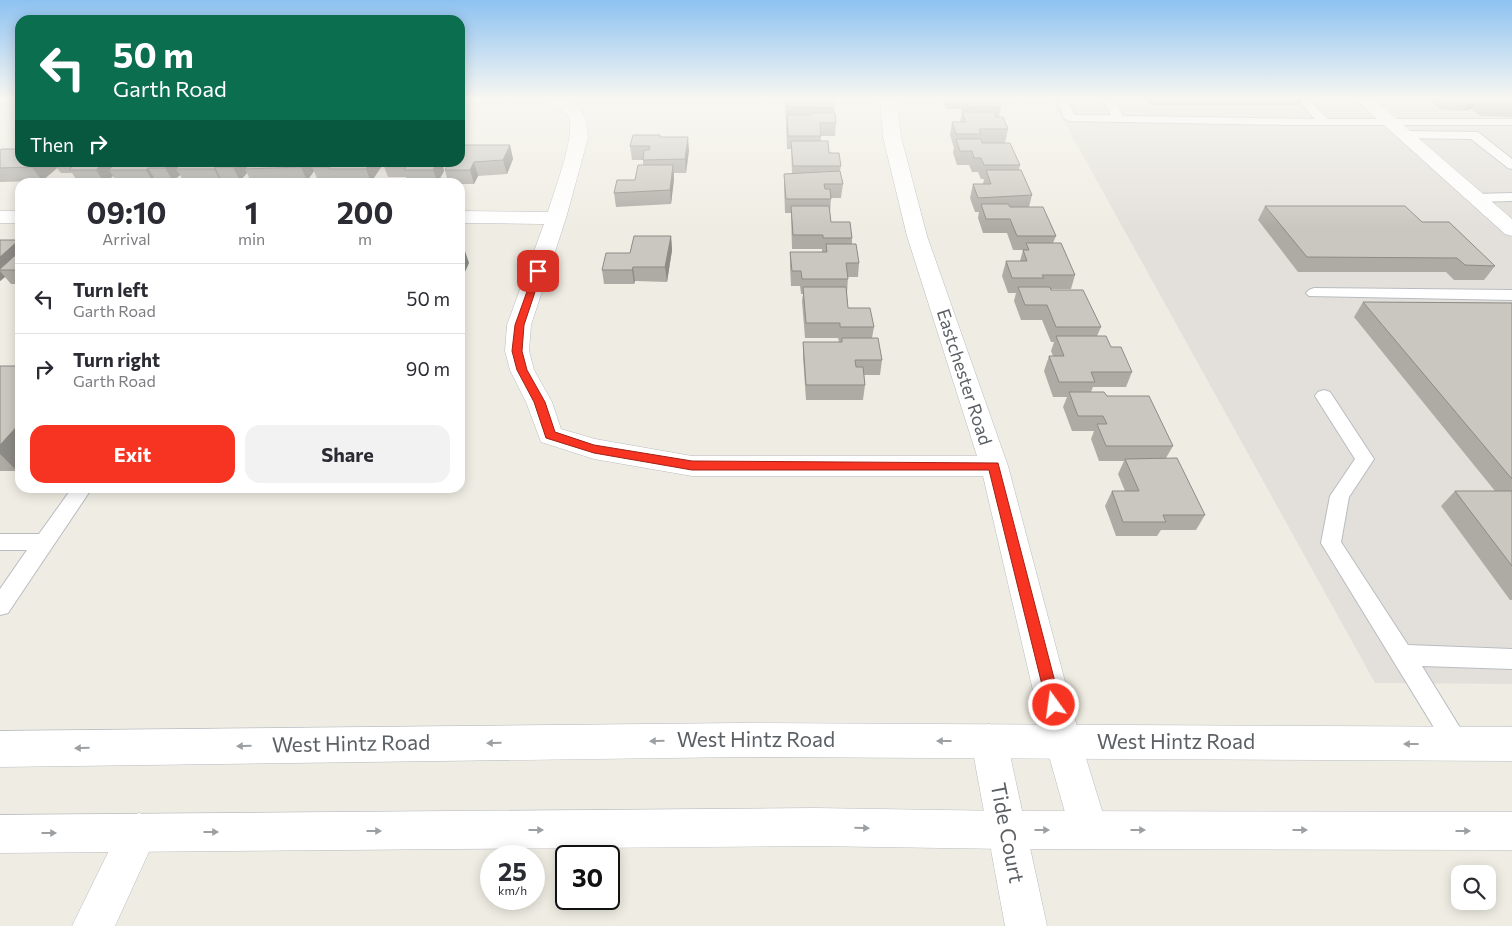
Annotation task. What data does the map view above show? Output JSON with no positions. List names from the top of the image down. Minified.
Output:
{"streets":{"street":["Eastchester Road","West Hintz Road","Tide Court"]},"crossings":[["Eastchester Road","West Hintz Road"],["West Hintz Road","Tide Court"]],"page":{"turn":["50 m","Garth Road"],"then":"Then","eta":["09:10","Arrival","1","min","200","m"],"list":[{"name":"Turn left","note":"Garth Road","value":"50 m"},{"name":"Turn right","note":"Garth Road","value":"90 m"}],"buttons":["Exit","Share"],"speed":"25 km/h","limit":"30"}}
